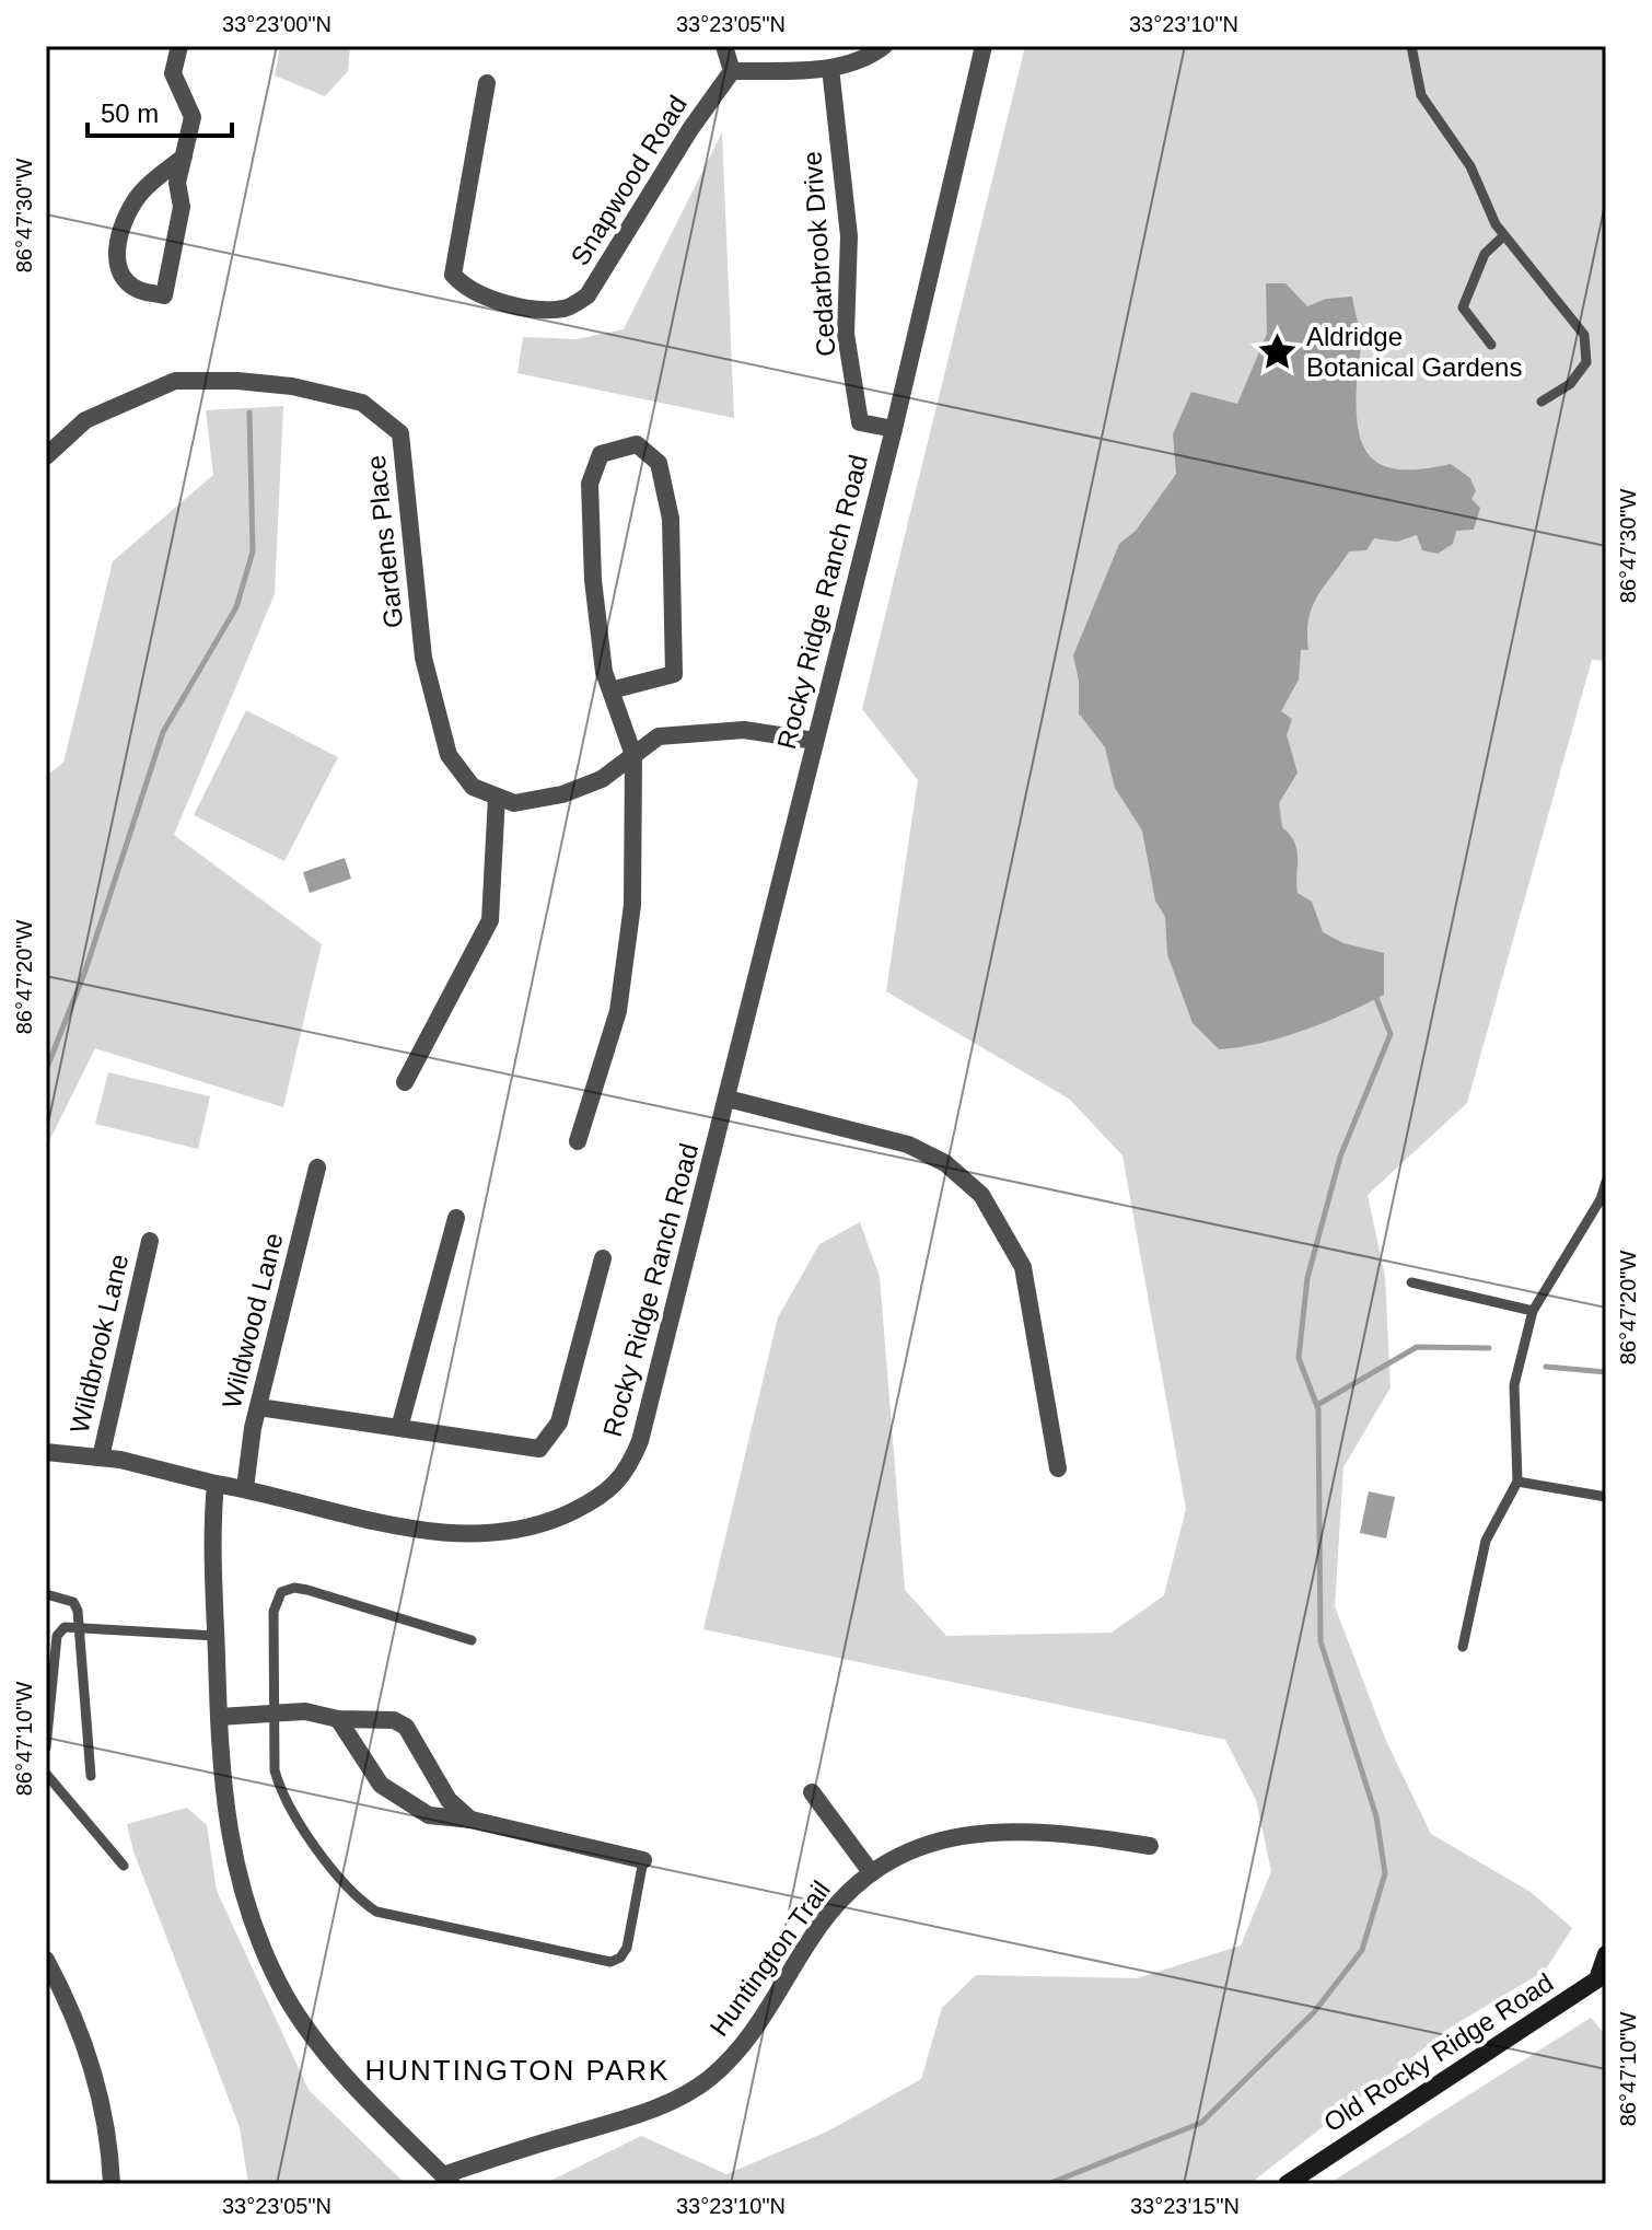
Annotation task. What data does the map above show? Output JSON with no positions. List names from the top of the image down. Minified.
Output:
{"streets":{"street":["Snapwood Road","Cedarbrook Drive","Gardens Place","Rocky Ridge Ranch Road","Wildwood Lane","Wildbrook Lane","Huntington Trail","Old Rocky Ridge Road"]},"crossings":[["Cedarbrook Drive","Rocky Ridge Ranch Road"],["Rocky Ridge Ranch Road","Wildwood Lane"],["Rocky Ridge Ranch Road","Wildbrook Lane"]],"districts":["HUNTINGTON PARK"],"places":{"place":["Aldridge Botanical Gardens"]},"scale_bar":"50 m","coordinates":["33°23'00\"N","33°23'05\"N","33°23'10\"N","86°47'30\"W","86°47'20\"W","86°47'10\"W","33°23'15\"N"]}
